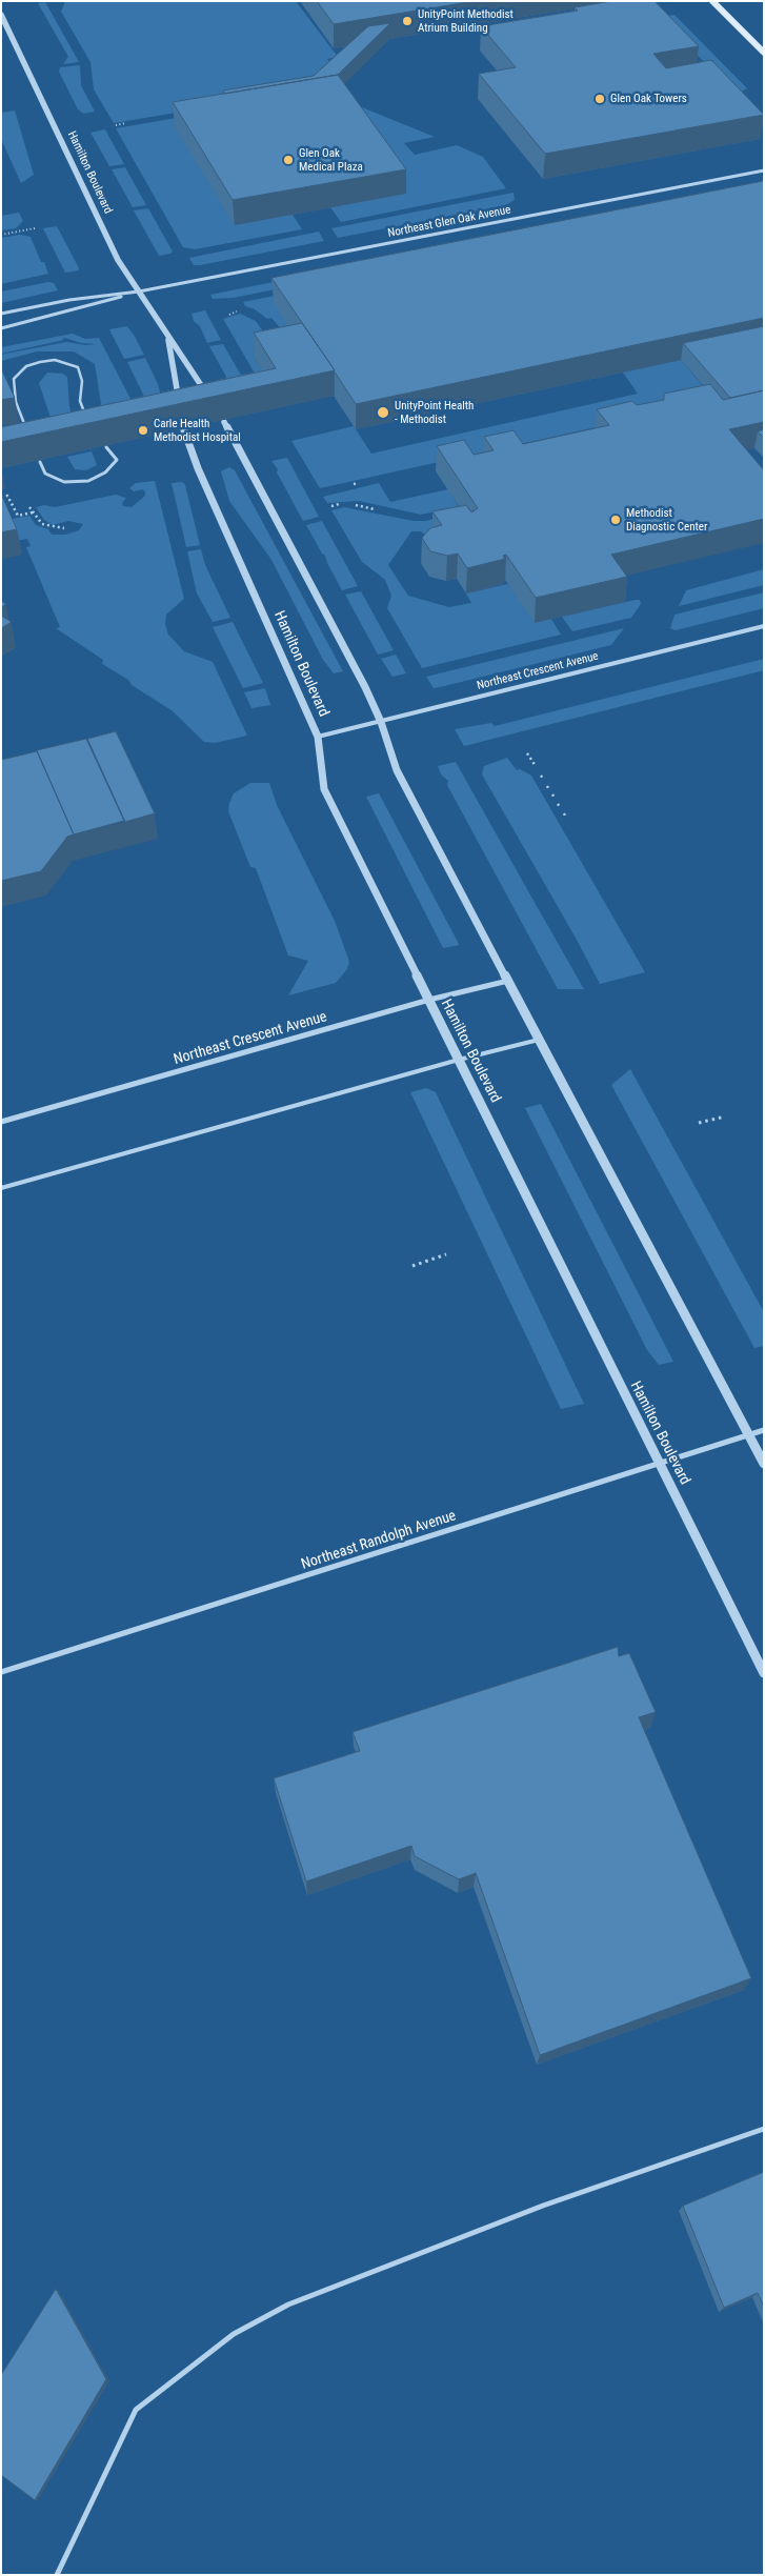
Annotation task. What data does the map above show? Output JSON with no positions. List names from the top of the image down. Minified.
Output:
{"streets":{"street":["Hamilton Boulevard","Northeast Glen Oak Avenue","Northeast Crescent Avenue","Northeast Randolph Avenue"]},"crossings":[["Hamilton Boulevard","Northeast Glen Oak Avenue"],["Hamilton Boulevard","Northeast Crescent Avenue"],["Hamilton Boulevard","Northeast Randolph Avenue"]],"places":["UnityPoint Methodist Atrium Building","Glen Oak Towers","Glen Oak Medical Plaza","UnityPoint Health - Methodist","Carle Health Methodist Hospital","Methodist Diagnostic Center"]}
